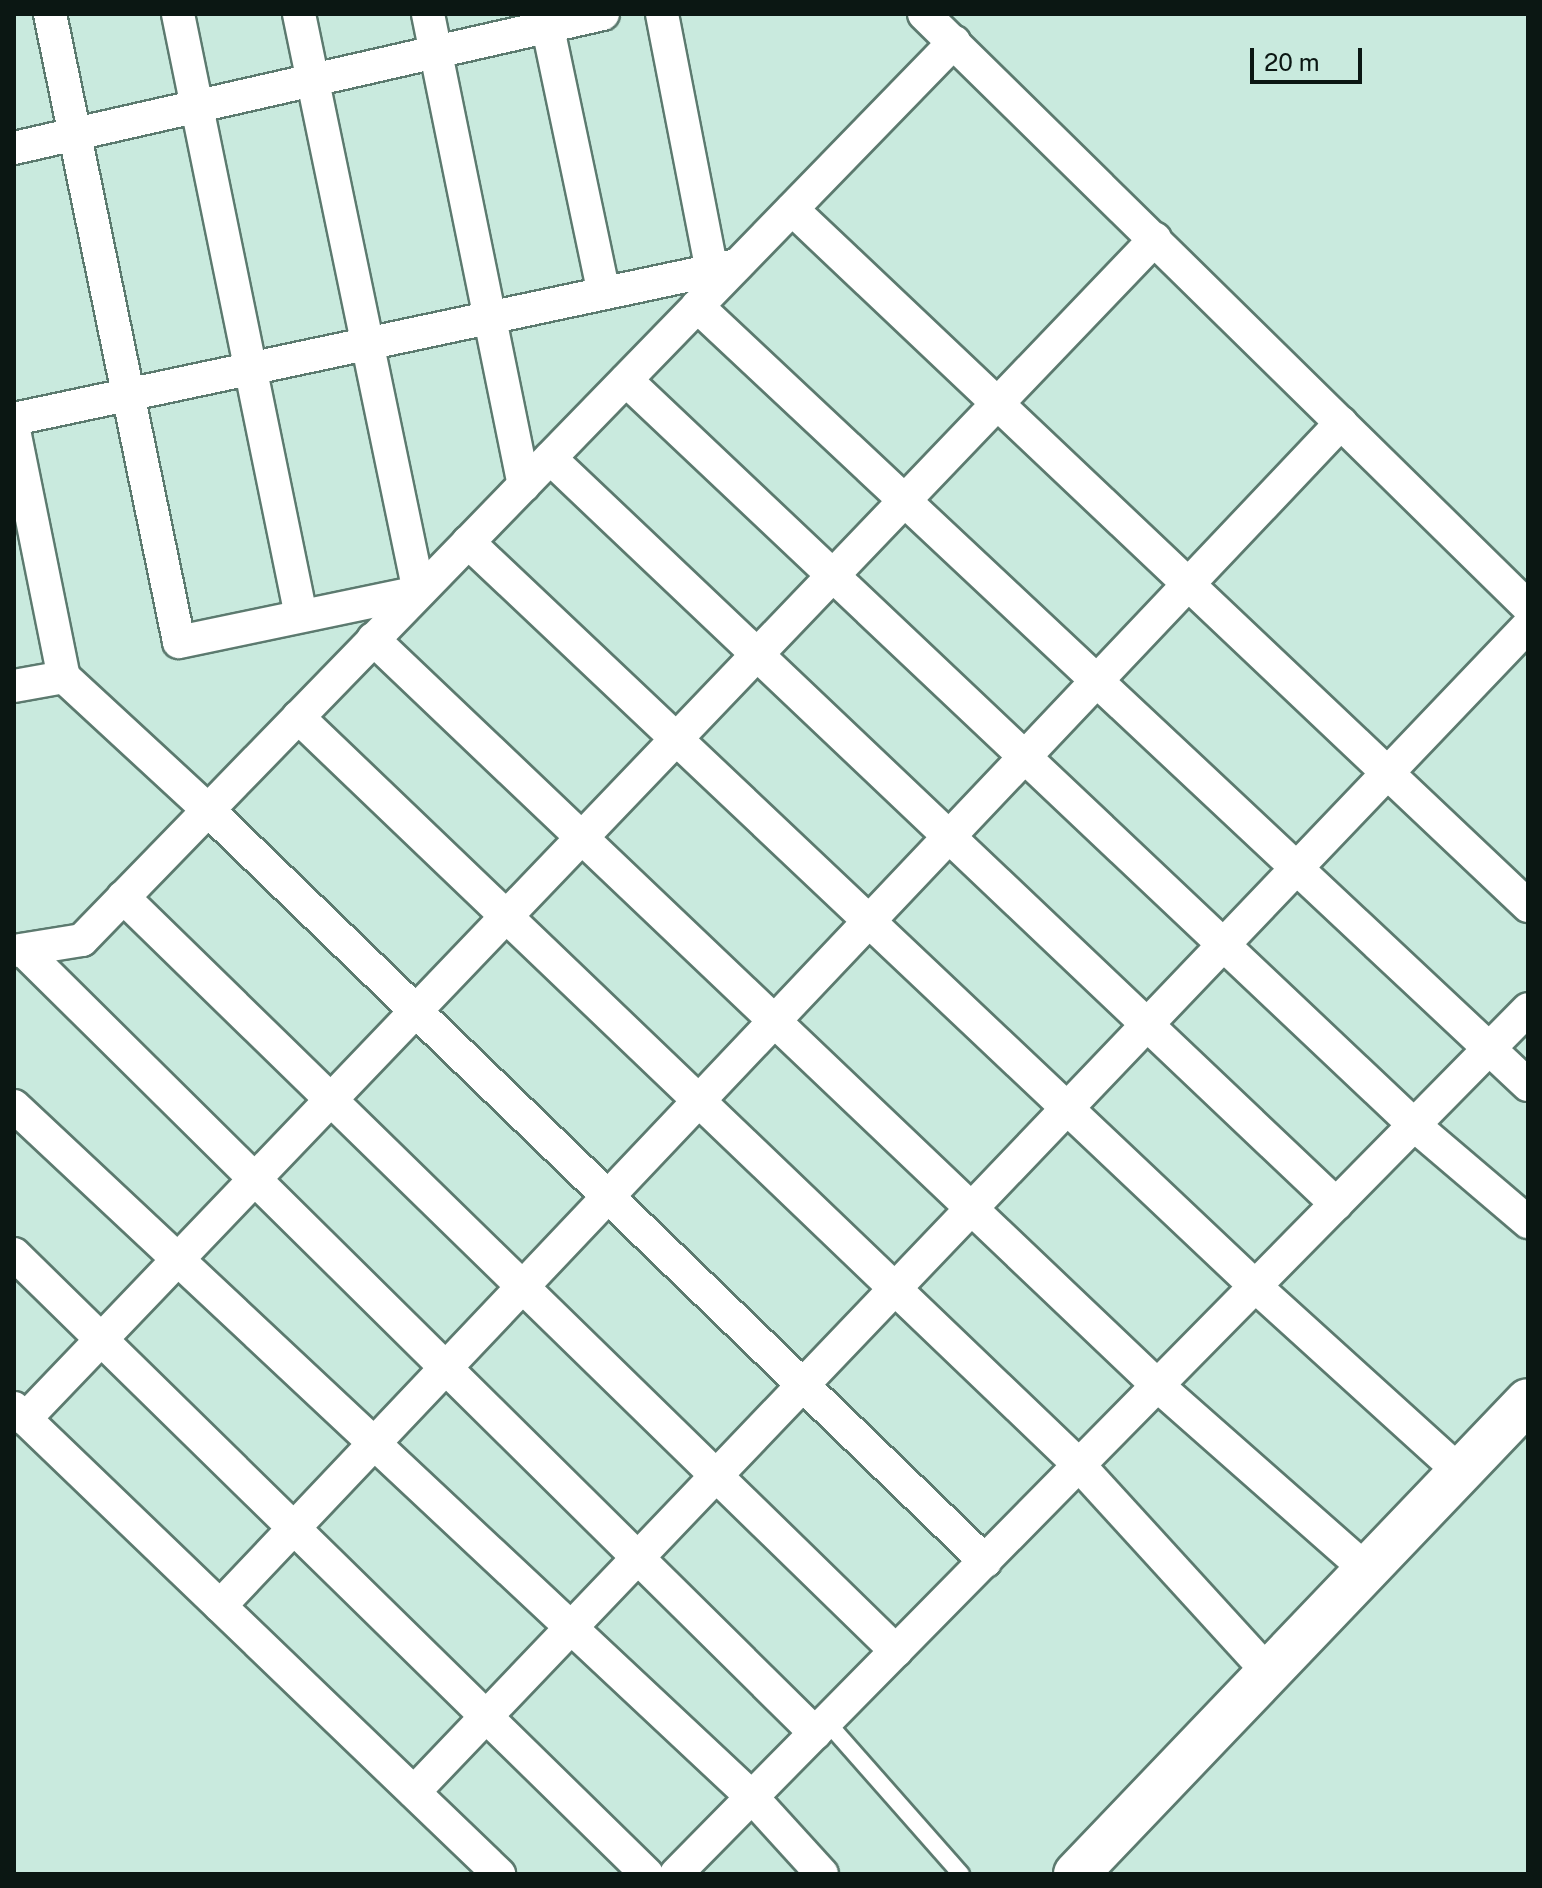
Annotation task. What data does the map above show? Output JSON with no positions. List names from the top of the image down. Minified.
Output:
{"scale_bar":"20 m"}
